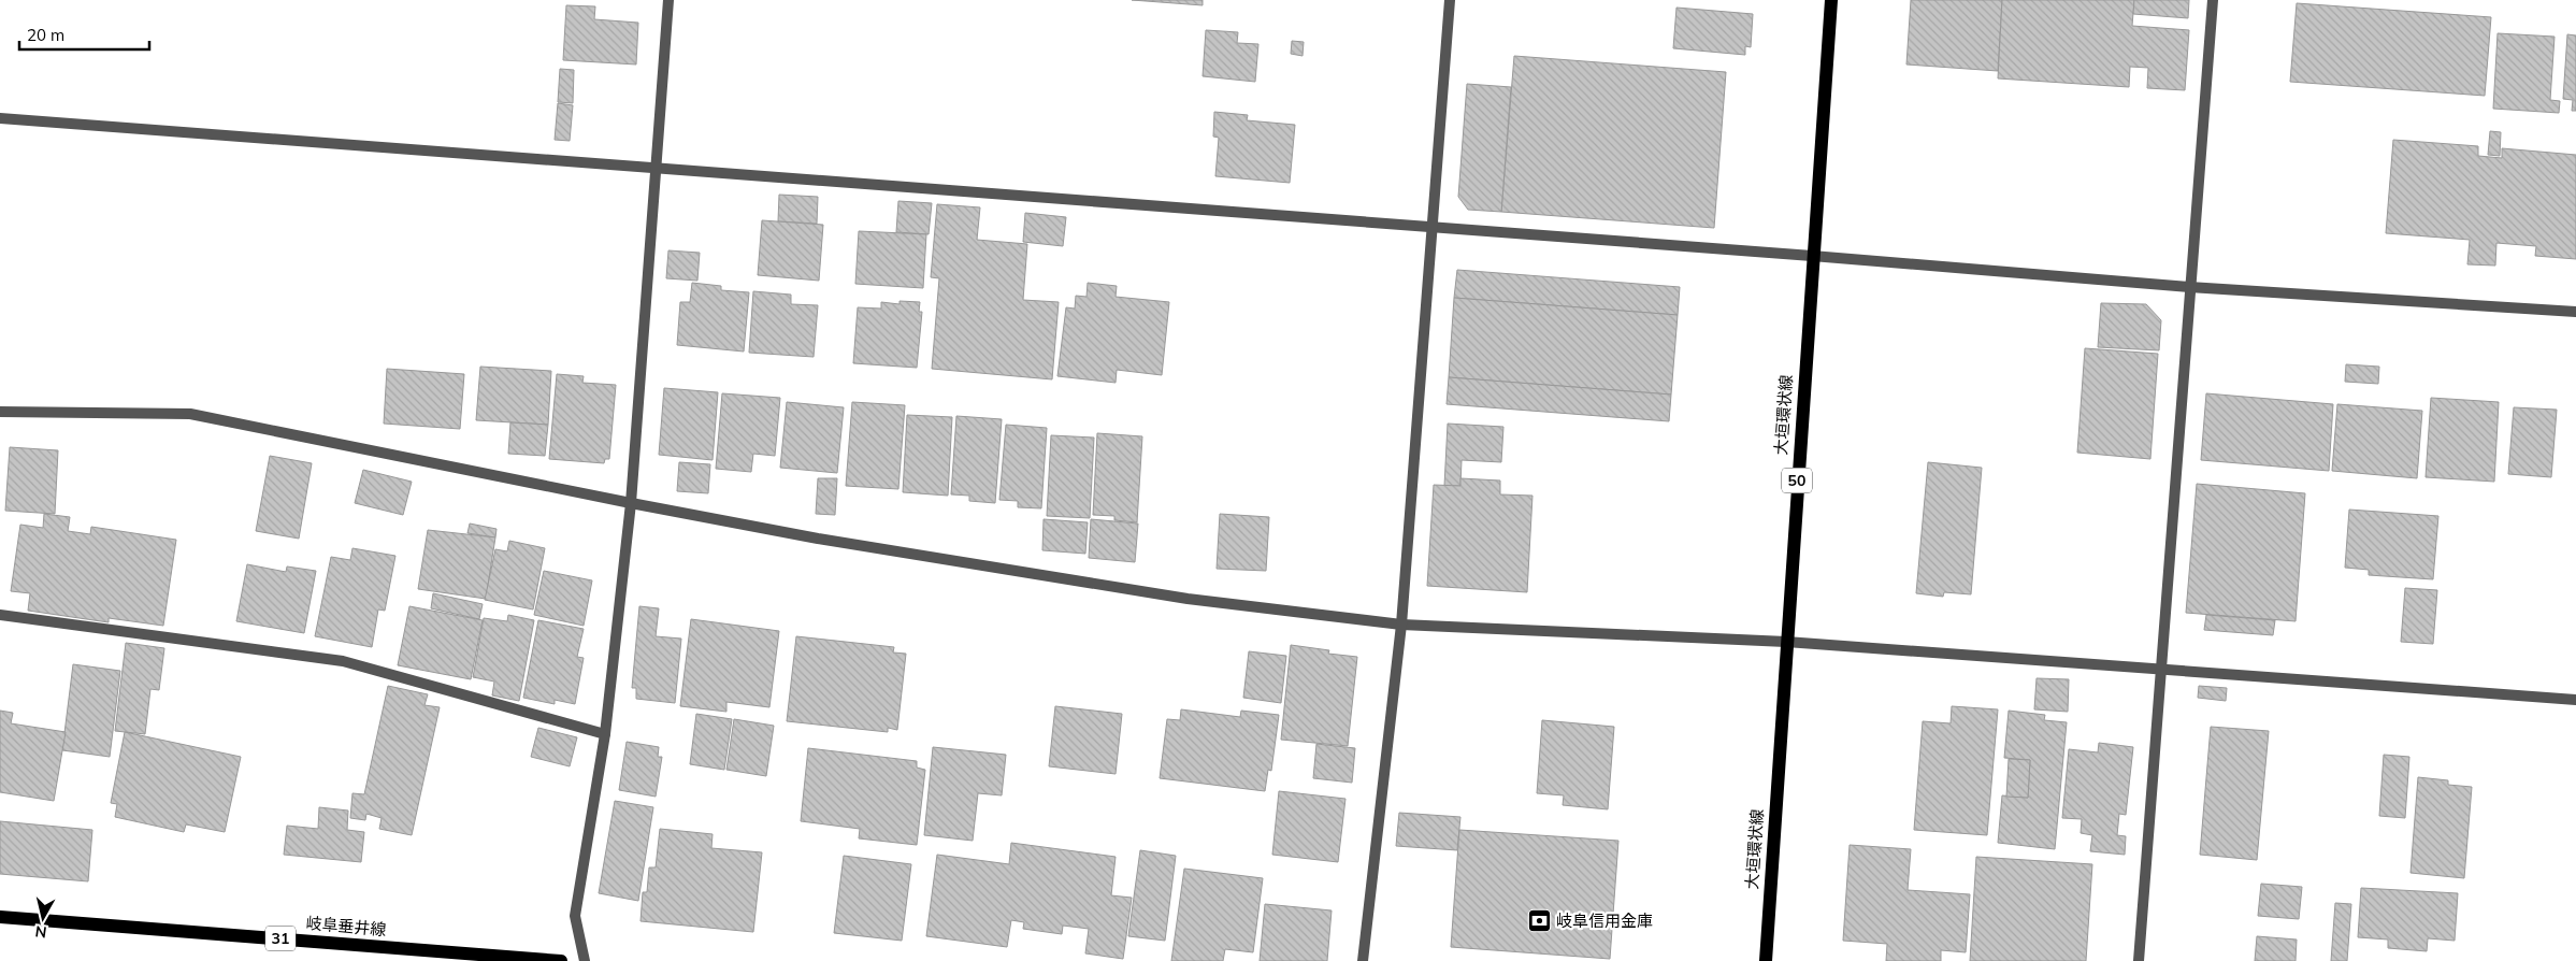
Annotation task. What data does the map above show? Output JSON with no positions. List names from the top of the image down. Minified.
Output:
{"streets":{"main road":["大垣環状線","50","岐阜垂井線","31"]},"places":{"bank":["岐阜信用金庫"]},"scale_bar":"20 m","north":"bottom"}
